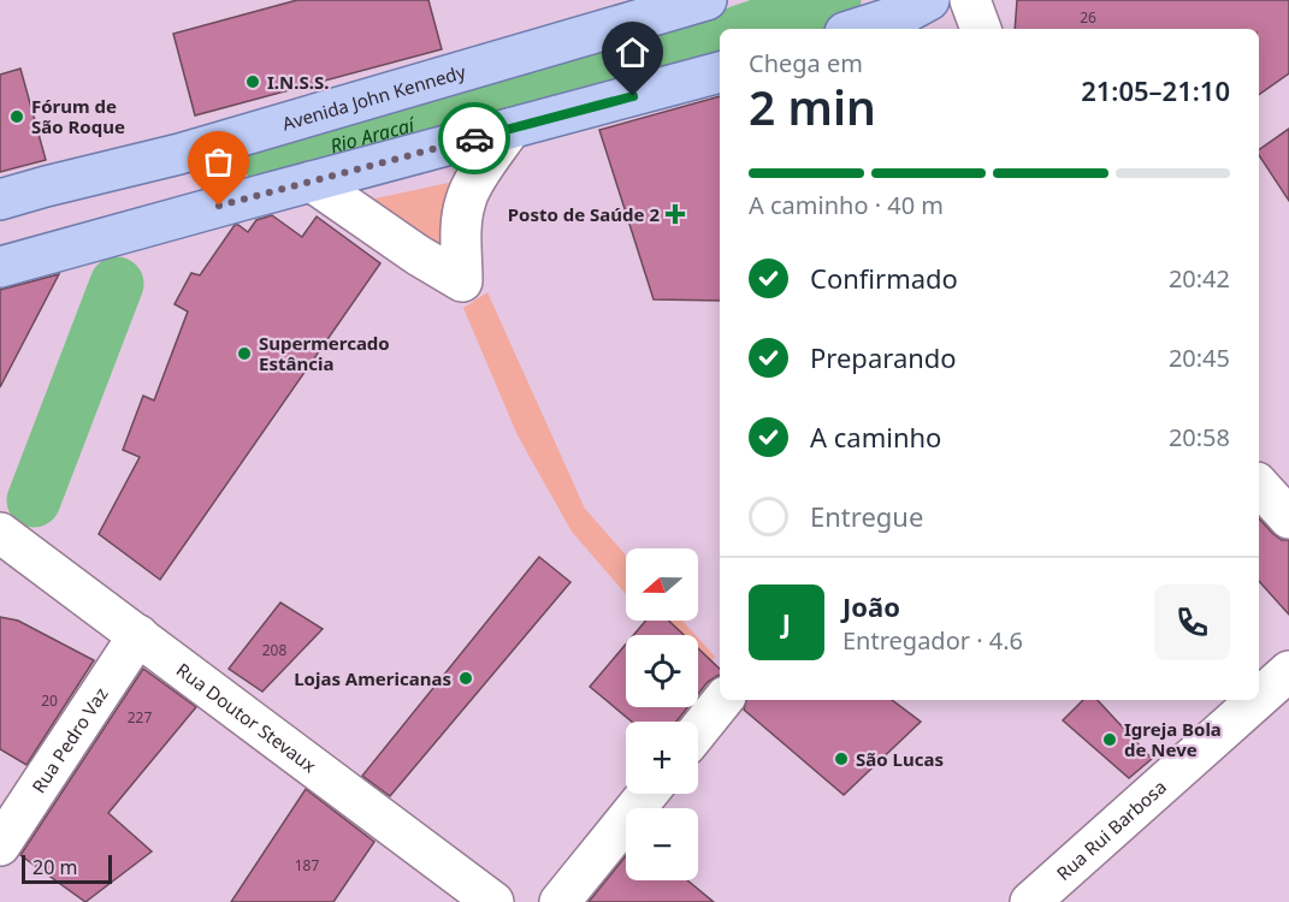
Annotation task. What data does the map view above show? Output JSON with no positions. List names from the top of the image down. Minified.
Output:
{"streets":{"main road":["Avenida John Kennedy"],"street":["Rua Doutor Stevaux","Rua Pedro Vaz","Rua Rui Barbosa"]},"crossings":[["Rua Doutor Stevaux","Rua Pedro Vaz"]],"water":["Rio Aracaí"],"places":{"other":["I.N.S.S.","Fórum de São Roque","Supermercado Estância","Lojas Americanas","Igreja Bola de Neve","São Lucas"],"health":["Posto de Saúde 2"]},"house_numbers":["26","208","20","227","187"],"scale_bar":"20 m","north":"left","page":{"heading":["2 min","Chega em","21:05–21:10"],"panel":["João","Entregador · 4.6"],"bar":"A caminho · 40 m","list":[["Confirmado","20:42"],["Preparando","20:45"],["A caminho","20:58"],"Entregue"],"map_buttons":["+","−"],"round":"J","scale":"20 m"}}
